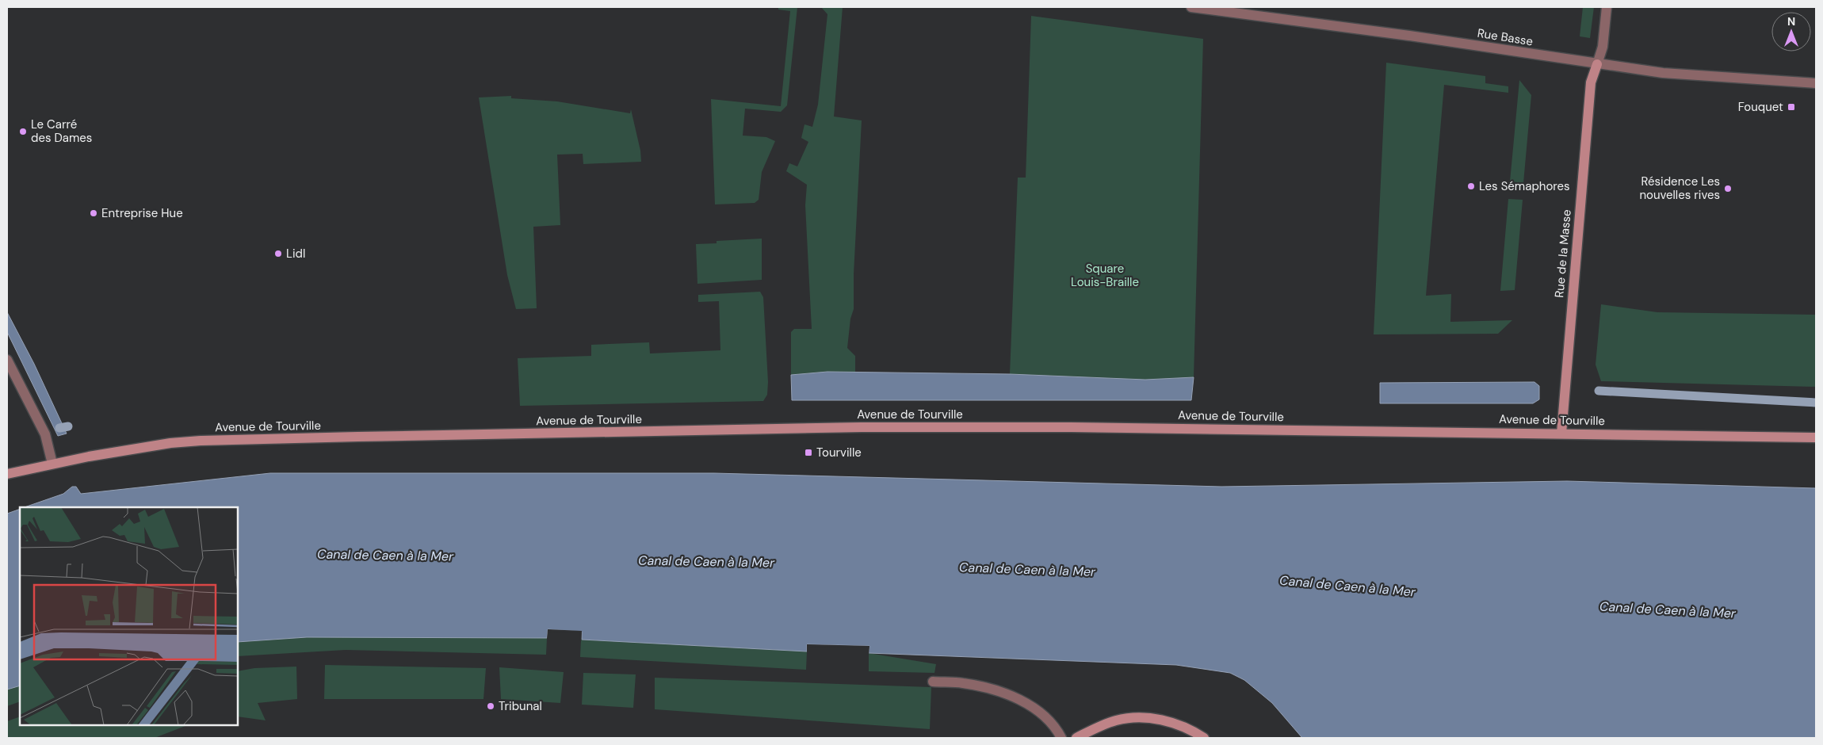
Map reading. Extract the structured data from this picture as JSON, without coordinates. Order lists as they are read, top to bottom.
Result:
{
  "streets": {
    "street": ["Rue Basse", "Rue de la Masse", "Avenue de Tourville"]
  },
  "crossings": [
    ["Rue Basse", "Rue de la Masse"],
    ["Rue de la Masse", "Avenue de Tourville"]
  ],
  "water": ["Canal de Caen à la Mer"],
  "parks": ["Square Louis-Braille"],
  "places": {
    "transit": ["Fouquet", "Tourville"],
    "other": [
      "Le Carré des Dames",
      "Les Sémaphores",
      "Résidence Les nouvelles rives",
      "Entreprise Hue",
      "Lidl",
      "Tribunal"
    ]
  },
  "north": "top"
}
